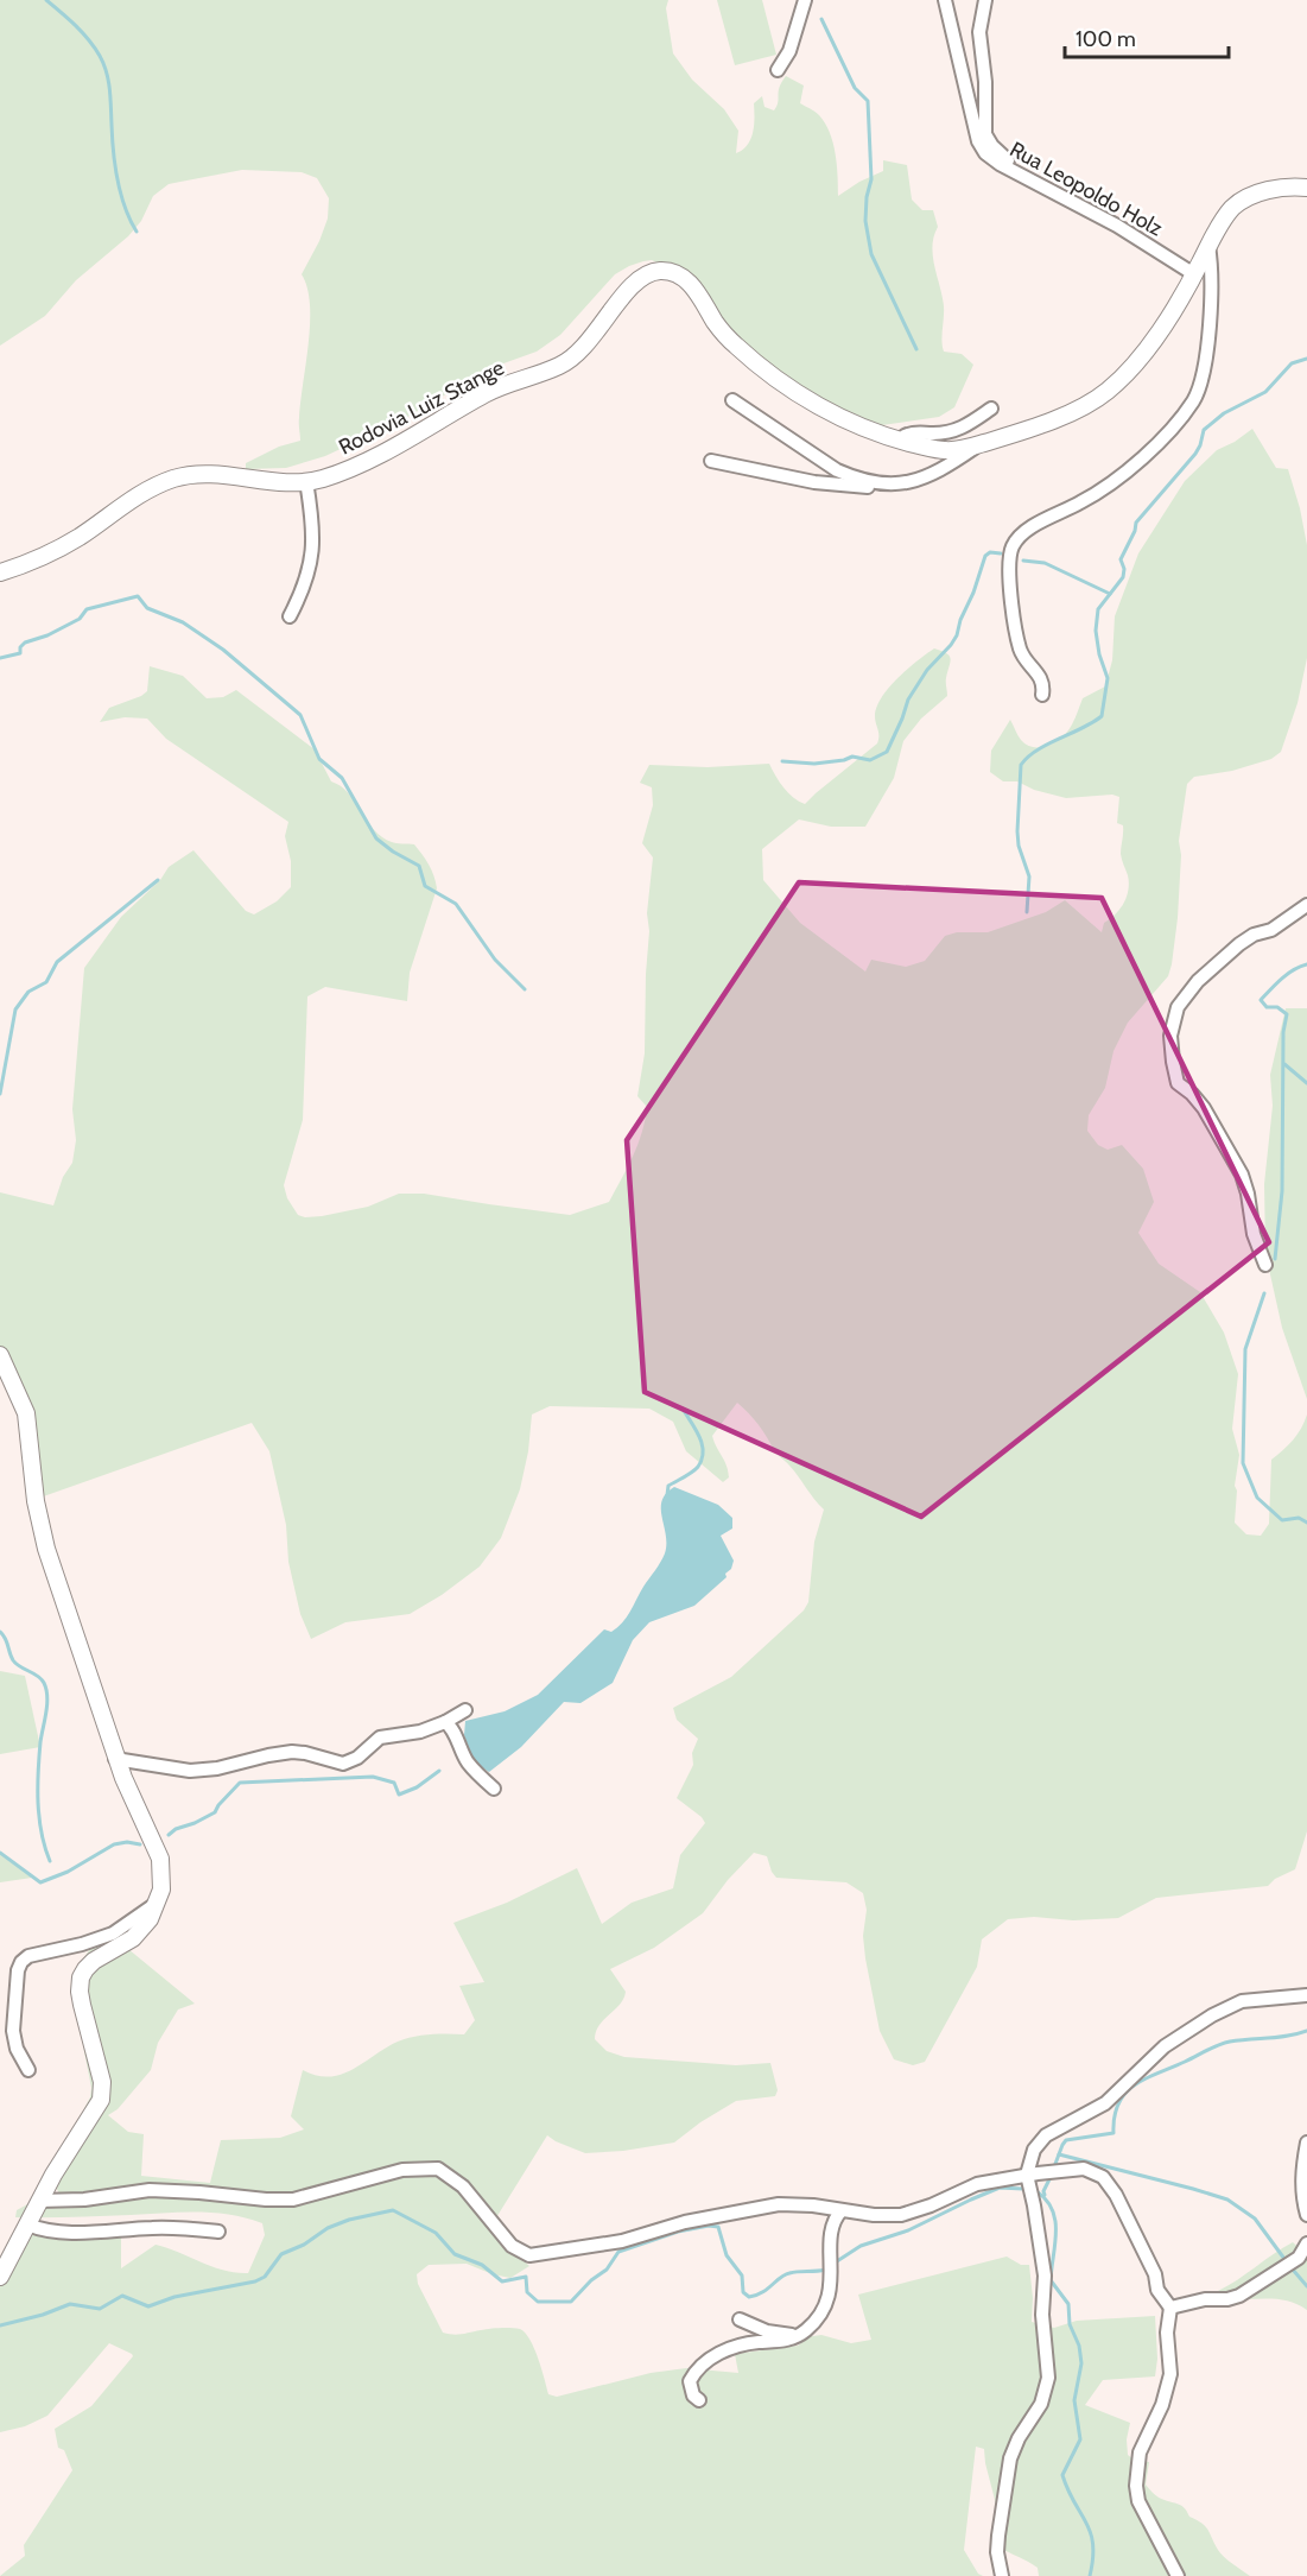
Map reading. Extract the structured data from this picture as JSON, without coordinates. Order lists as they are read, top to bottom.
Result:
{
  "streets": {
    "street": ["Rua Leopoldo Holz", "Rodovia Luiz Stange"]
  },
  "crossings": [
    ["Rua Leopoldo Holz", "Rodovia Luiz Stange"]
  ],
  "scale_bar": "100 m"
}
